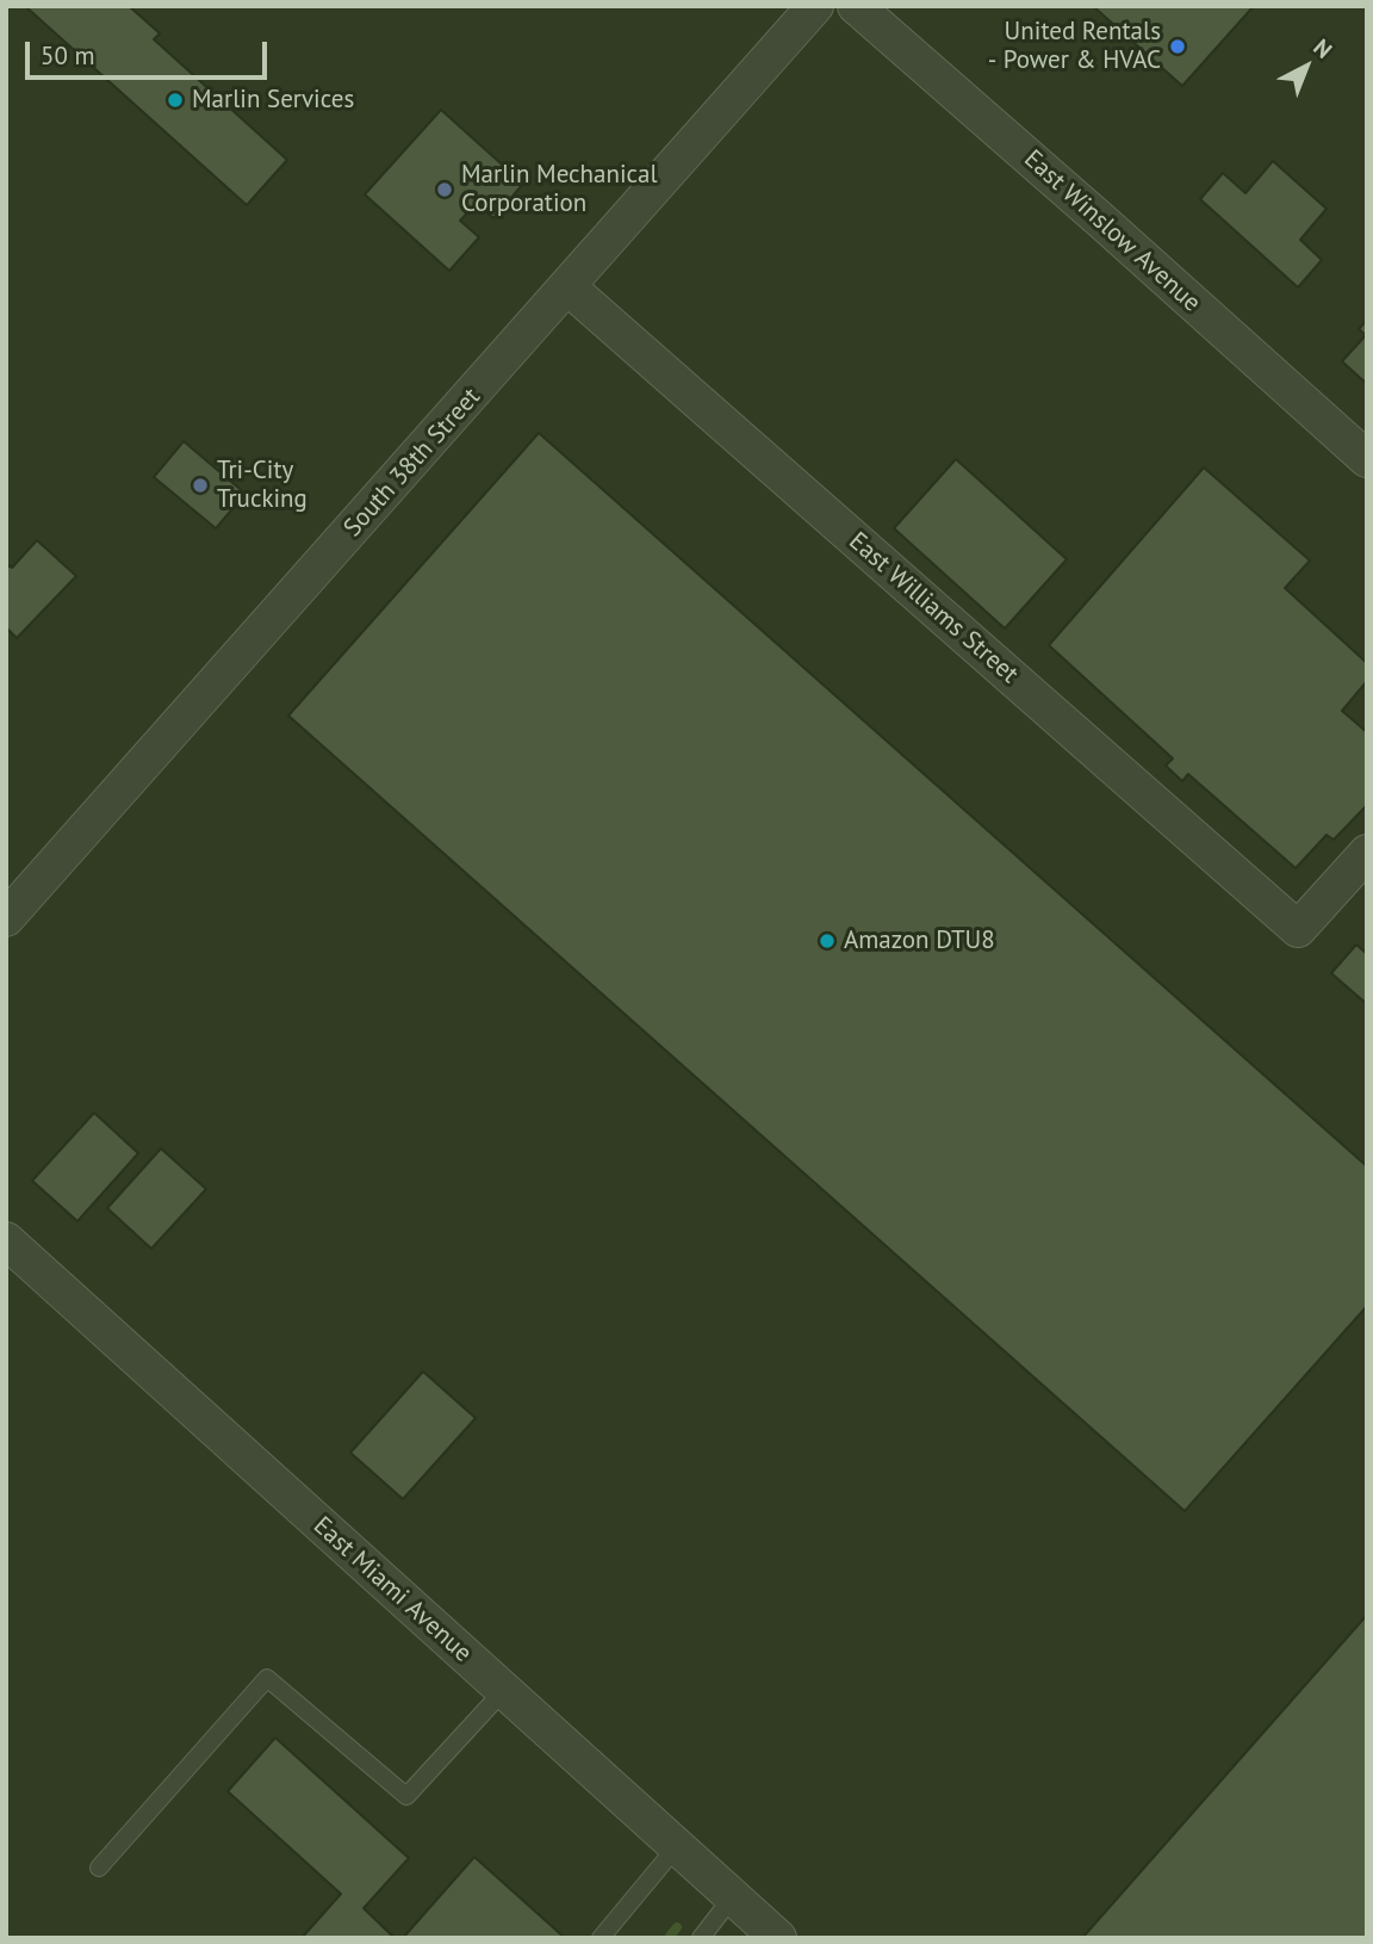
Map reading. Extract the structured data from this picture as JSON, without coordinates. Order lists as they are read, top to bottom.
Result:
{
  "streets": {
    "street": [
      "East Winslow Avenue",
      "South 38th Street",
      "East Williams Street",
      "East Miami Avenue"
    ]
  },
  "crossings": [
    ["South 38th Street", "East Williams Street"]
  ],
  "places": [
    "United Rentals - Power & HVAC",
    "Marlin Services",
    "Marlin Mechanical Corporation",
    "Tri-City Trucking",
    "Amazon DTU8"
  ],
  "scale_bar": "50 m",
  "north": "top right"
}
